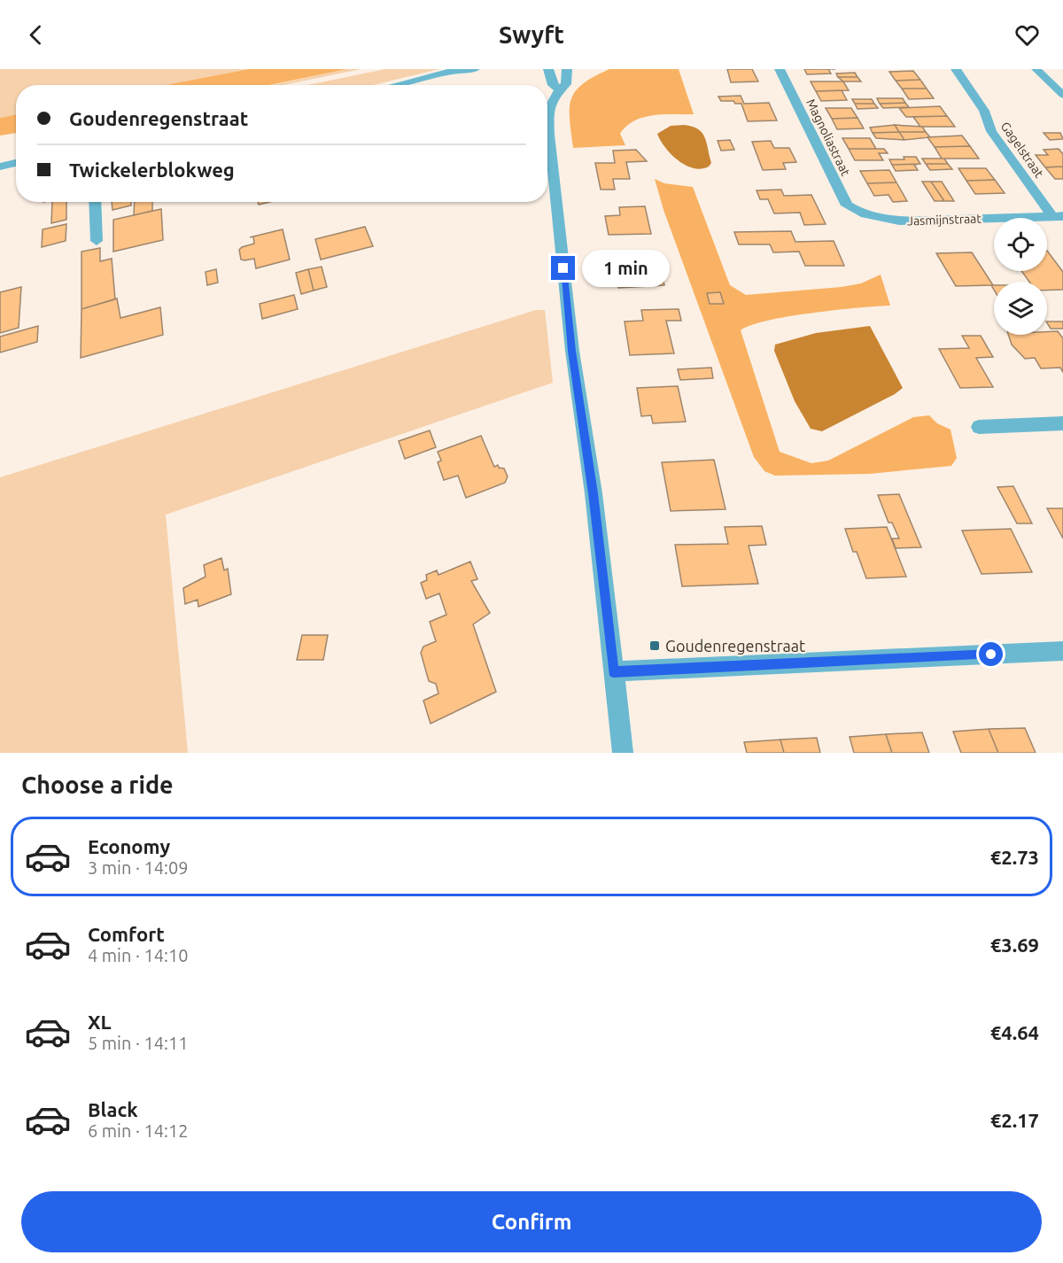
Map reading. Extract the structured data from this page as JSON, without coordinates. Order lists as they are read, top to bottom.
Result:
{
  "streets": {
    "street": ["Magnoliastraat", "Gagelstraat", "Jasmijnstraat"]
  },
  "crossings": [
    ["Magnoliastraat", "Jasmijnstraat"],
    ["Gagelstraat", "Jasmijnstraat"]
  ],
  "places": {
    "transit": ["Goudenregenstraat"]
  },
  "page": {
    "header": "Swyft",
    "banner": ["Goudenregenstraat", "Twickelerblokweg"],
    "bubble": "1 min",
    "heading": "Choose a ride",
    "list": [
      {
        "name": "Economy",
        "note": "3 min · 14:09",
        "value": "€2.73"
      },
      {
        "name": "Comfort",
        "note": "4 min · 14:10",
        "value": "€3.69"
      },
      {
        "name": "XL",
        "note": "5 min · 14:11",
        "value": "€4.64"
      },
      {
        "name": "Black",
        "note": "6 min · 14:12",
        "value": "€2.17"
      }
    ],
    "buttons": "Confirm"
  }
}
